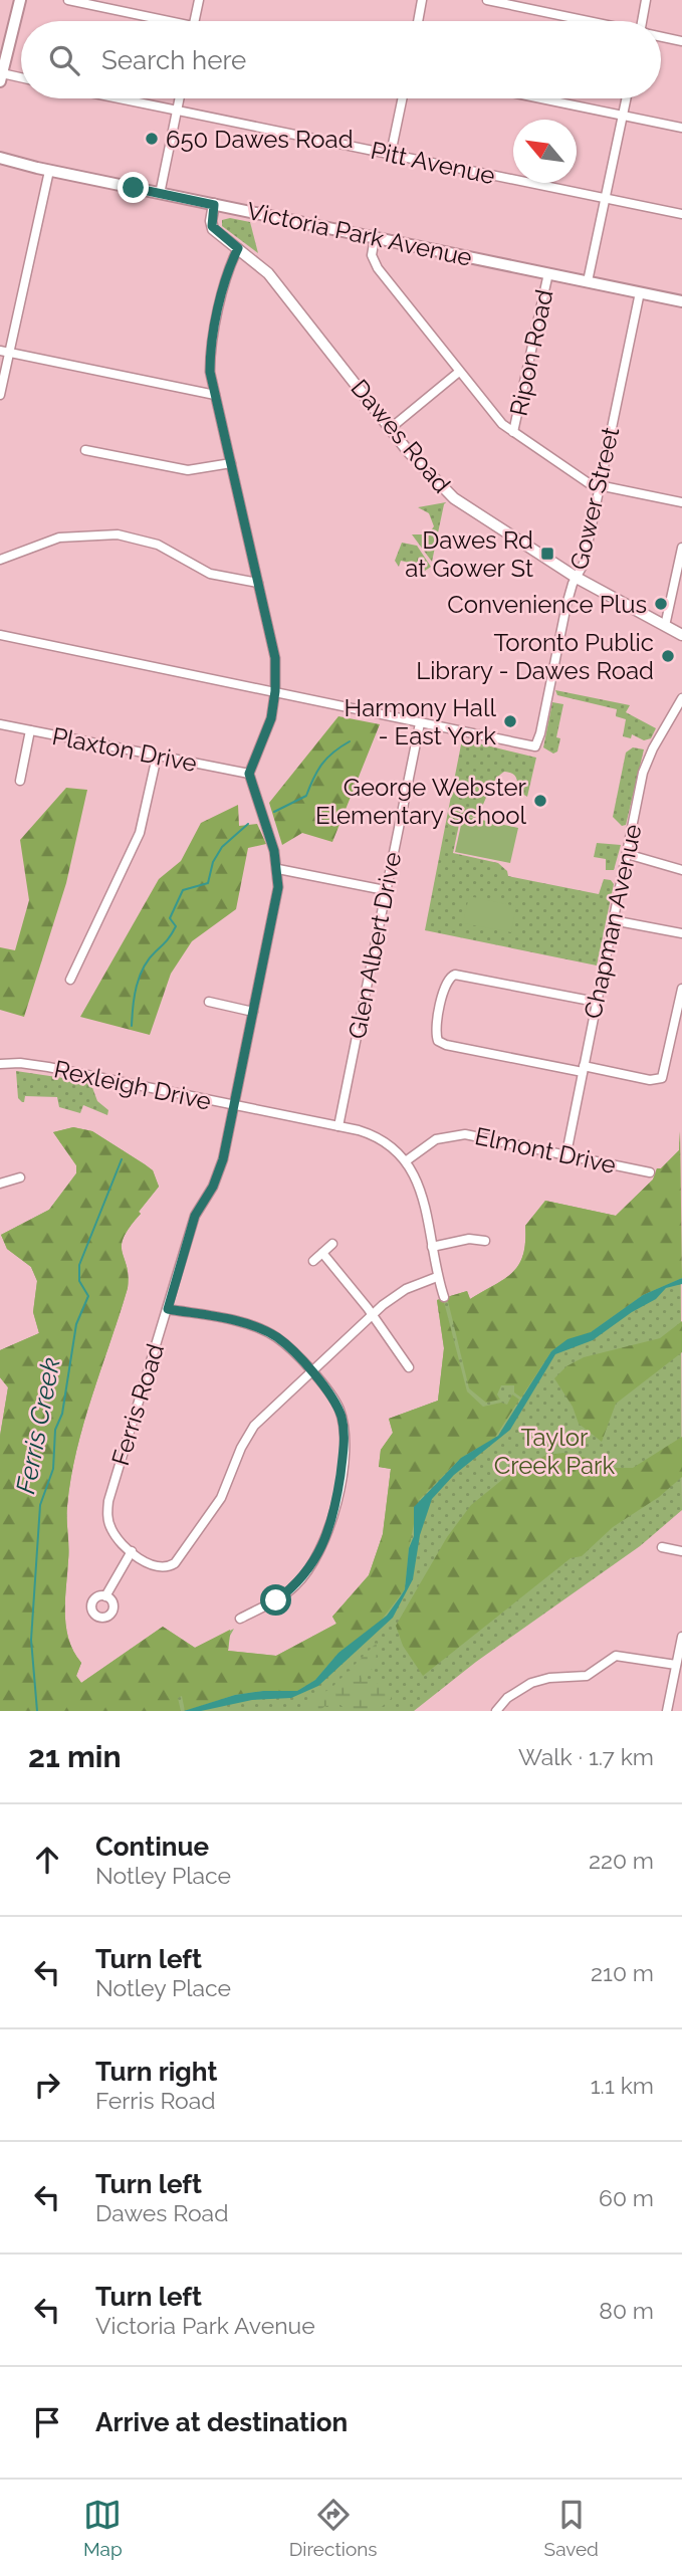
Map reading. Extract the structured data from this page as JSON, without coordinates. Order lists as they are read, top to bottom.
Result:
{
  "streets": {
    "main road": ["Victoria Park Avenue"],
    "street": [
      "Pitt Avenue",
      "Ripon Road",
      "Dawes Road",
      "Gower Street",
      "Plaxton Drive",
      "Chapman Avenue",
      "Glen Albert Drive",
      "Rexleigh Drive",
      "Elmont Drive",
      "Ferris Road"
    ]
  },
  "crossings": [
    ["Victoria Park Avenue", "Ripon Road"],
    ["Victoria Park Avenue", "Dawes Road"],
    ["Victoria Park Avenue", "Gower Street"],
    ["Dawes Road", "Gower Street"],
    ["Gower Street", "Glen Albert Drive"],
    ["Plaxton Drive", "Ferris Road"],
    ["Chapman Avenue", "Elmont Drive"],
    ["Glen Albert Drive", "Rexleigh Drive"],
    ["Rexleigh Drive", "Elmont Drive"],
    ["Rexleigh Drive", "Ferris Road"]
  ],
  "water": ["Ferris Creek"],
  "parks": ["Taylor Creek Park"],
  "places": {
    "other": [
      "650 Dawes Road",
      "Convenience Plus",
      "Toronto Public Library - Dawes Road",
      "Harmony Hall - East York",
      "George Webster Elementary School"
    ],
    "transit": ["Dawes Rd at Gower St"]
  },
  "north": "top left",
  "page": {
    "search": "Search here",
    "heading": ["21 min", "Walk · 1.7 km"],
    "list": [
      ["Continue", "Notley Place", "220 m"],
      ["Turn left", "Notley Place", "210 m"],
      ["Turn right", "Ferris Road", "1.1 km"],
      ["Turn left", "Dawes Road", "60 m"],
      ["Turn left", "Victoria Park Avenue", "80 m"],
      "Arrive at destination"
    ],
    "nav": ["Map", "Directions", "Saved"]
  }
}
